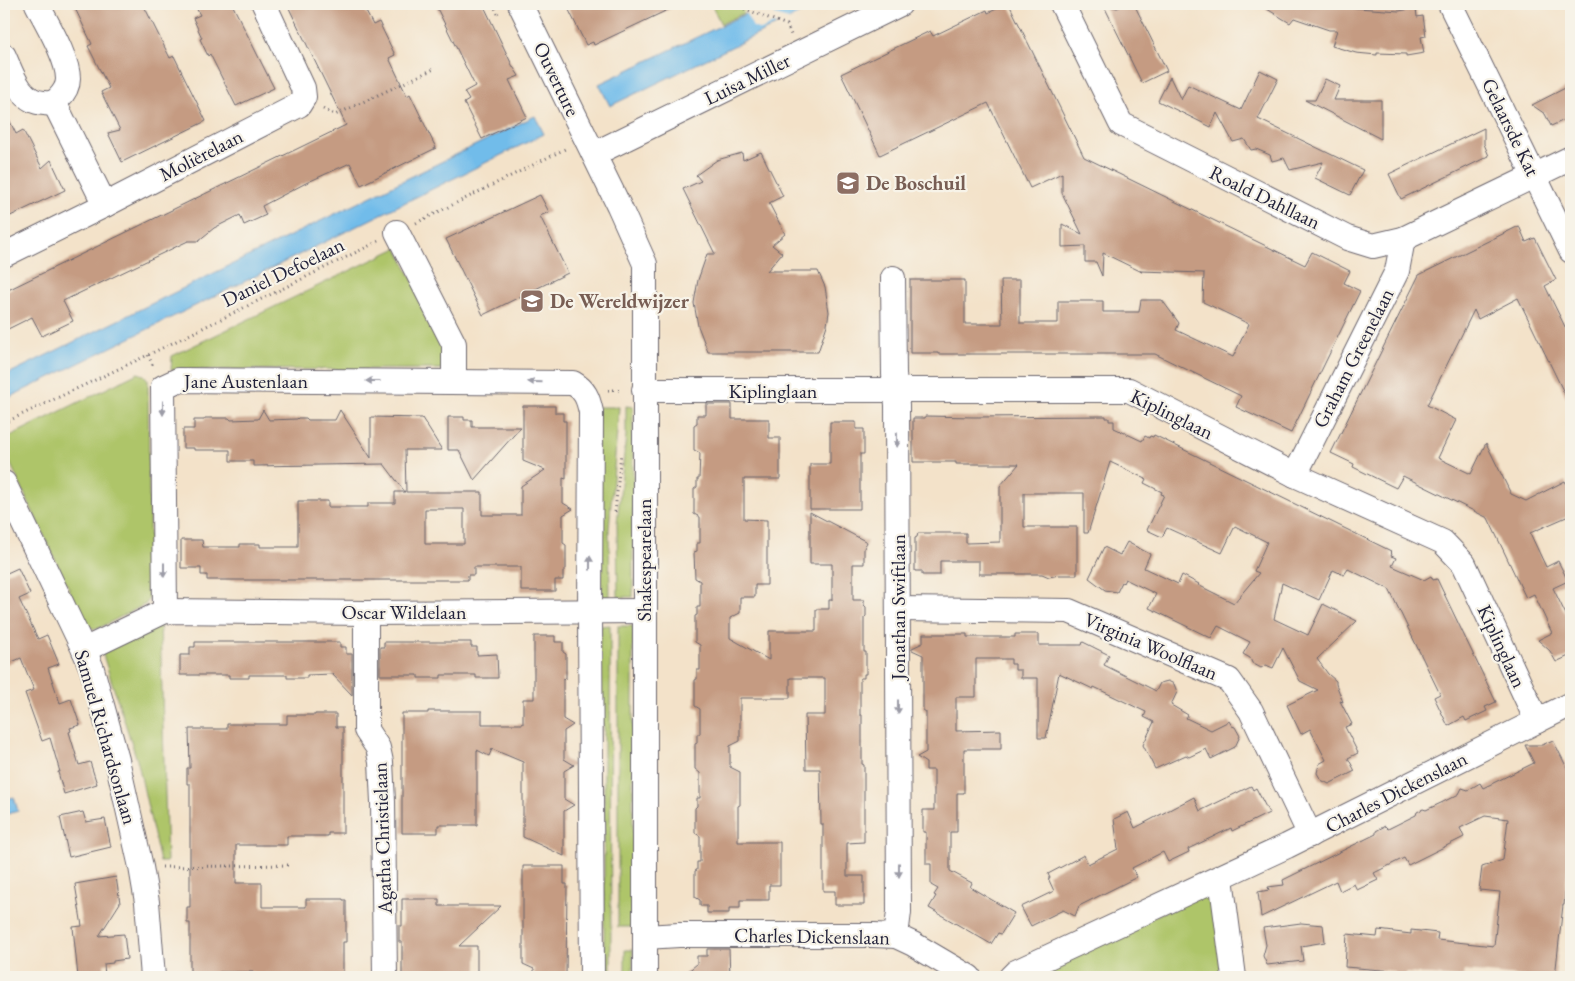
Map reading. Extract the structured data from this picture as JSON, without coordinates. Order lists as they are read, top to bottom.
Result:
{
  "streets": {
    "street": [
      "Ouverture",
      "Luisa Miller",
      "Gelaarsde Kat",
      "Molièrelaan",
      "Roald Dahllaan",
      "Graham Greenelaan",
      "Jane Austenlaan",
      "Kiplinglaan",
      "Shakespearelaan",
      "Jonathan Swiftlaan",
      "Oscar Wildelaan",
      "Virginia Woolflaan",
      "Samuel Richardsonlaan",
      "Charles Dickenslaan",
      "Agatha Christielaan"
    ],
    "path": ["Daniel Defoelaan"]
  },
  "crossings": [
    ["Ouverture", "Luisa Miller"],
    ["Ouverture", "Shakespearelaan"],
    ["Luisa Miller", "Shakespearelaan"],
    ["Gelaarsde Kat", "Roald Dahllaan"],
    ["Roald Dahllaan", "Graham Greenelaan"],
    ["Graham Greenelaan", "Kiplinglaan"],
    ["Jane Austenlaan", "Oscar Wildelaan"],
    ["Kiplinglaan", "Shakespearelaan"],
    ["Kiplinglaan", "Jonathan Swiftlaan"],
    ["Kiplinglaan", "Charles Dickenslaan"],
    ["Shakespearelaan", "Oscar Wildelaan"],
    ["Shakespearelaan", "Charles Dickenslaan"],
    ["Jonathan Swiftlaan", "Virginia Woolflaan"],
    ["Jonathan Swiftlaan", "Charles Dickenslaan"],
    ["Oscar Wildelaan", "Agatha Christielaan"],
    ["Virginia Woolflaan", "Charles Dickenslaan"]
  ],
  "one_way": ["Jonathan Swiftlaan"],
  "places": {
    "school or university": ["De Boschuil", "De Wereldwijzer"]
  }
}
